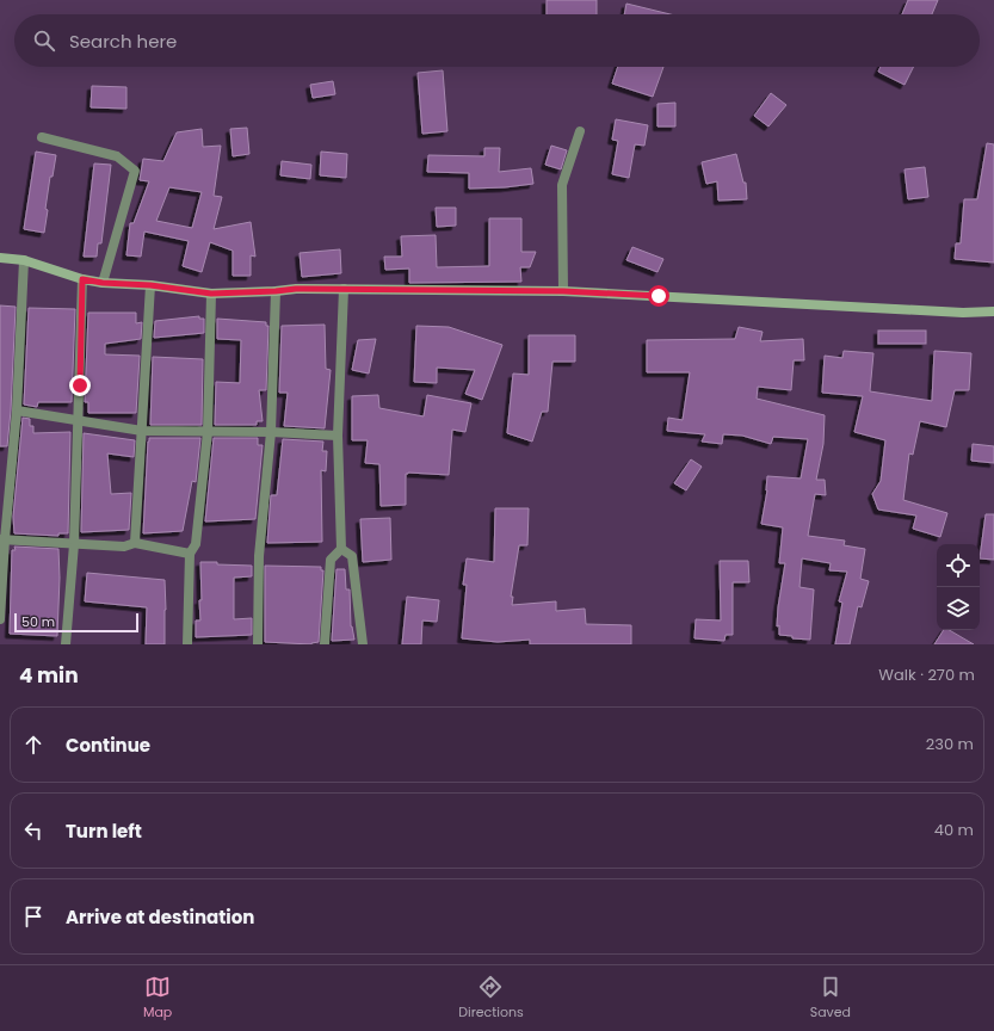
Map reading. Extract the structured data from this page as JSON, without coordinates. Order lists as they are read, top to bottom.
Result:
{
  "scale_bar": "50 m",
  "page": {
    "search": "Search here",
    "scale": "50 m",
    "heading": ["4 min", "Walk · 270 m"],
    "list": [
      ["Continue", "230 m"],
      ["Turn left", "40 m"],
      "Arrive at destination"
    ],
    "nav": ["Map", "Directions", "Saved"]
  }
}
